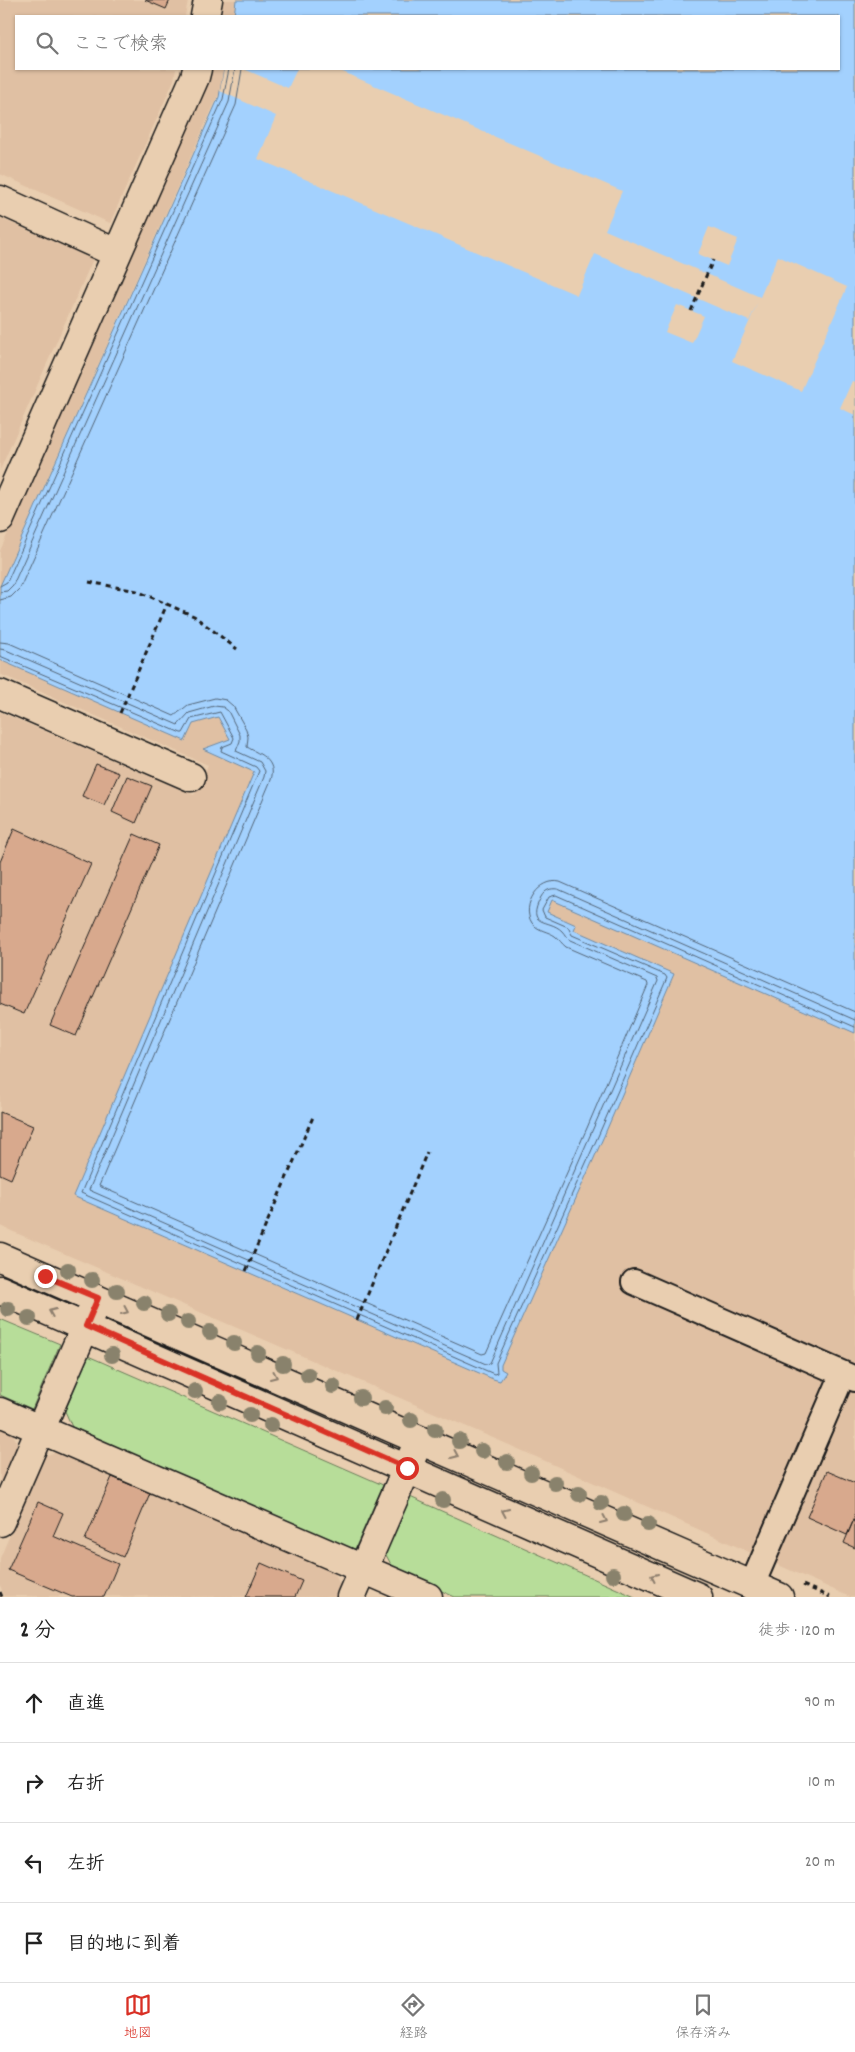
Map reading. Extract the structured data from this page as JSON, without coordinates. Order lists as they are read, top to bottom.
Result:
{
  "page": {
    "search": "ここで検索",
    "heading": ["2 分", "徒歩 · 120 m"],
    "list": [
      ["直進", "90 m"],
      ["右折", "10 m"],
      ["左折", "20 m"],
      "目的地に到着"
    ],
    "nav": ["地図", "経路", "保存済み"]
  }
}
